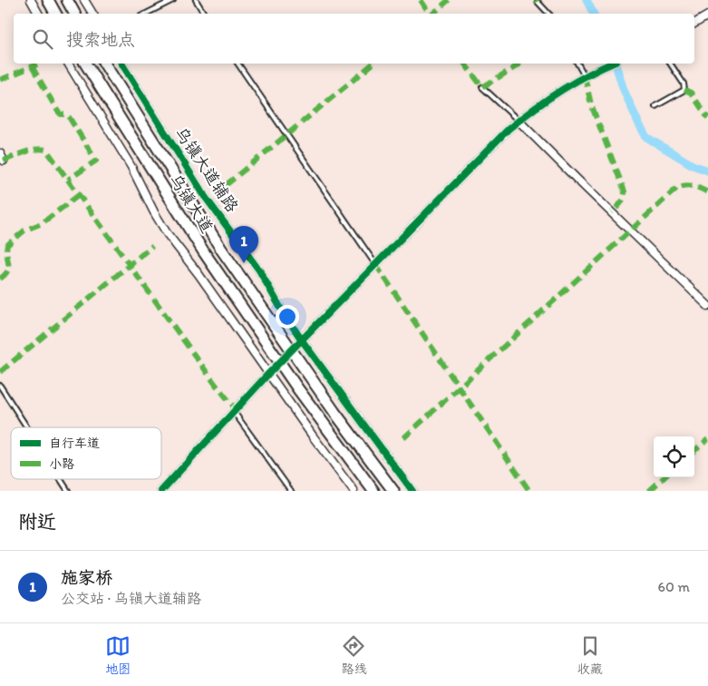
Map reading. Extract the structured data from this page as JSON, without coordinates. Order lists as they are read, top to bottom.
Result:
{
  "streets": {
    "main road": ["乌镇大道"],
    "street": ["乌镇大道辅路"]
  },
  "legend": ["自行车道", "小路"],
  "page": {
    "search": "搜索地点",
    "pins": "1",
    "heading": "附近",
    "list": [
      {
        "mark": "1",
        "name": "施家桥",
        "note": "公交站 · 乌镇大道辅路",
        "value": "60 m"
      }
    ],
    "nav": ["地图", "路线", "收藏"]
  }
}
